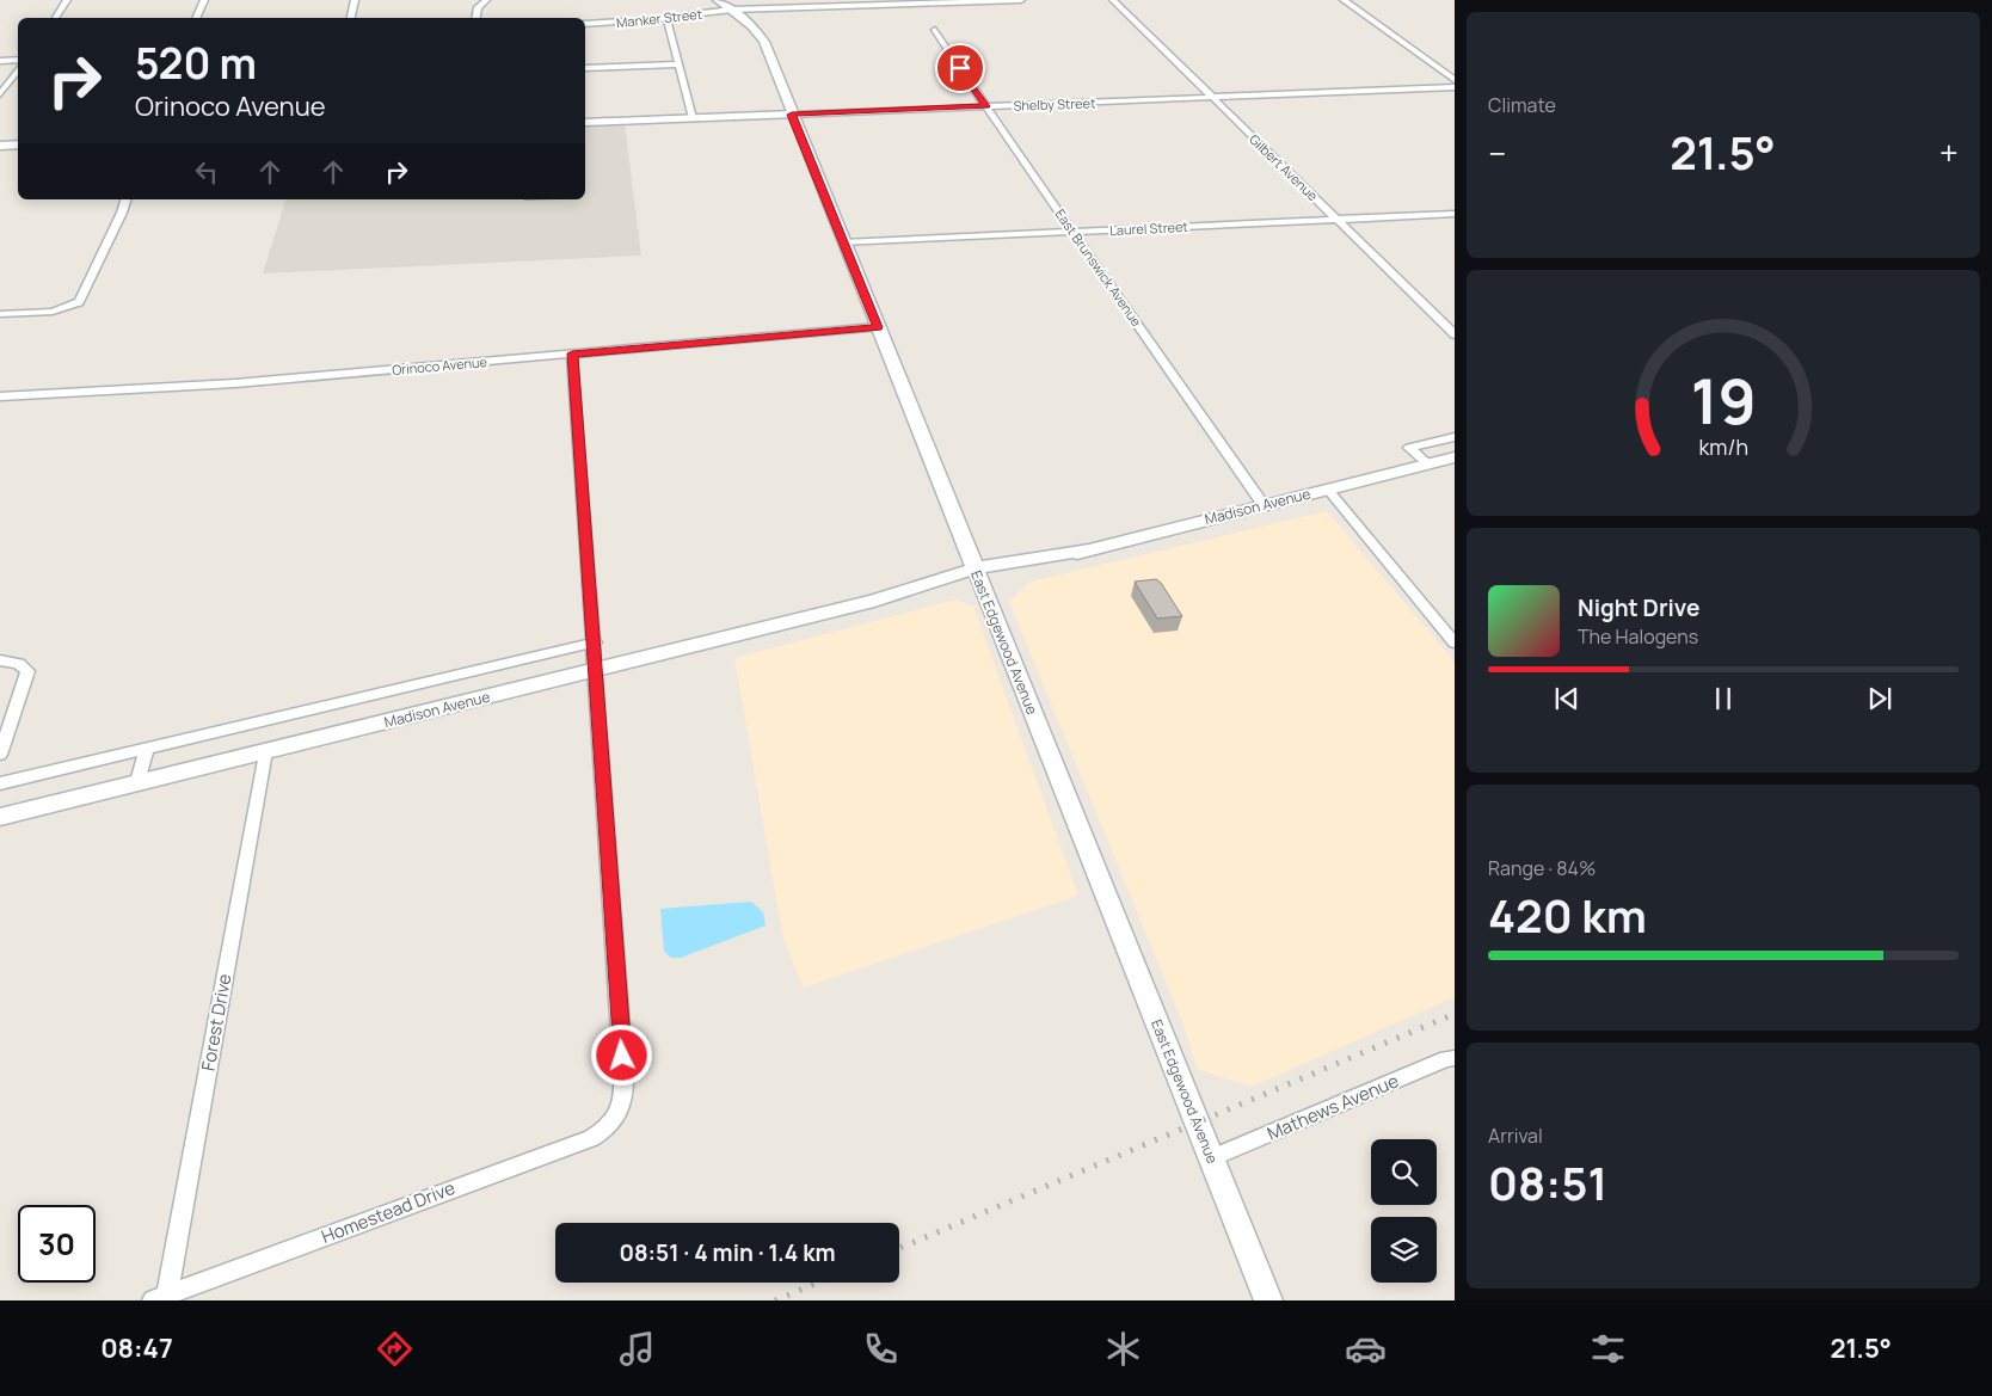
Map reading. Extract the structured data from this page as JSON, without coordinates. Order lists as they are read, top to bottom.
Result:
{
  "streets": {
    "main road": ["Madison Avenue", "East Edgewood Avenue"],
    "street": [
      "Manker Street",
      "Shelby Street",
      "Gilbert Avenue",
      "Laurel Street",
      "East Brunswick Avenue",
      "Orinoco Avenue",
      "Forest Drive",
      "Mathews Avenue",
      "Homestead Drive"
    ]
  },
  "crossings": [
    ["Manker Street", "East Edgewood Avenue"],
    ["Shelby Street", "Gilbert Avenue"],
    ["Shelby Street", "East Brunswick Avenue"],
    ["Shelby Street", "East Edgewood Avenue"],
    ["Gilbert Avenue", "Laurel Street"],
    ["Laurel Street", "East Brunswick Avenue"],
    ["Laurel Street", "East Edgewood Avenue"],
    ["East Brunswick Avenue", "Madison Avenue"],
    ["Orinoco Avenue", "East Edgewood Avenue"],
    ["Madison Avenue", "East Edgewood Avenue"],
    ["Madison Avenue", "Forest Drive"],
    ["Madison Avenue", "Homestead Drive"],
    ["East Edgewood Avenue", "Mathews Avenue"],
    ["Forest Drive", "Homestead Drive"]
  ],
  "page": {
    "tile": [
      "Climate",
      ["Range · 84%", "420 km"],
      ["Arrival", "08:51"]
    ],
    "turn": ["520 m", "Orinoco Avenue"],
    "heat": ["−", "21.5°", "+"],
    "song": ["Night Drive", "The Halogens"],
    "limit": "30",
    "trip": "08:51 · 4 min · 1.4 km",
    "tabs": ["08:47", "21.5°"],
    "gauge": ["19", "km/h"]
  }
}
